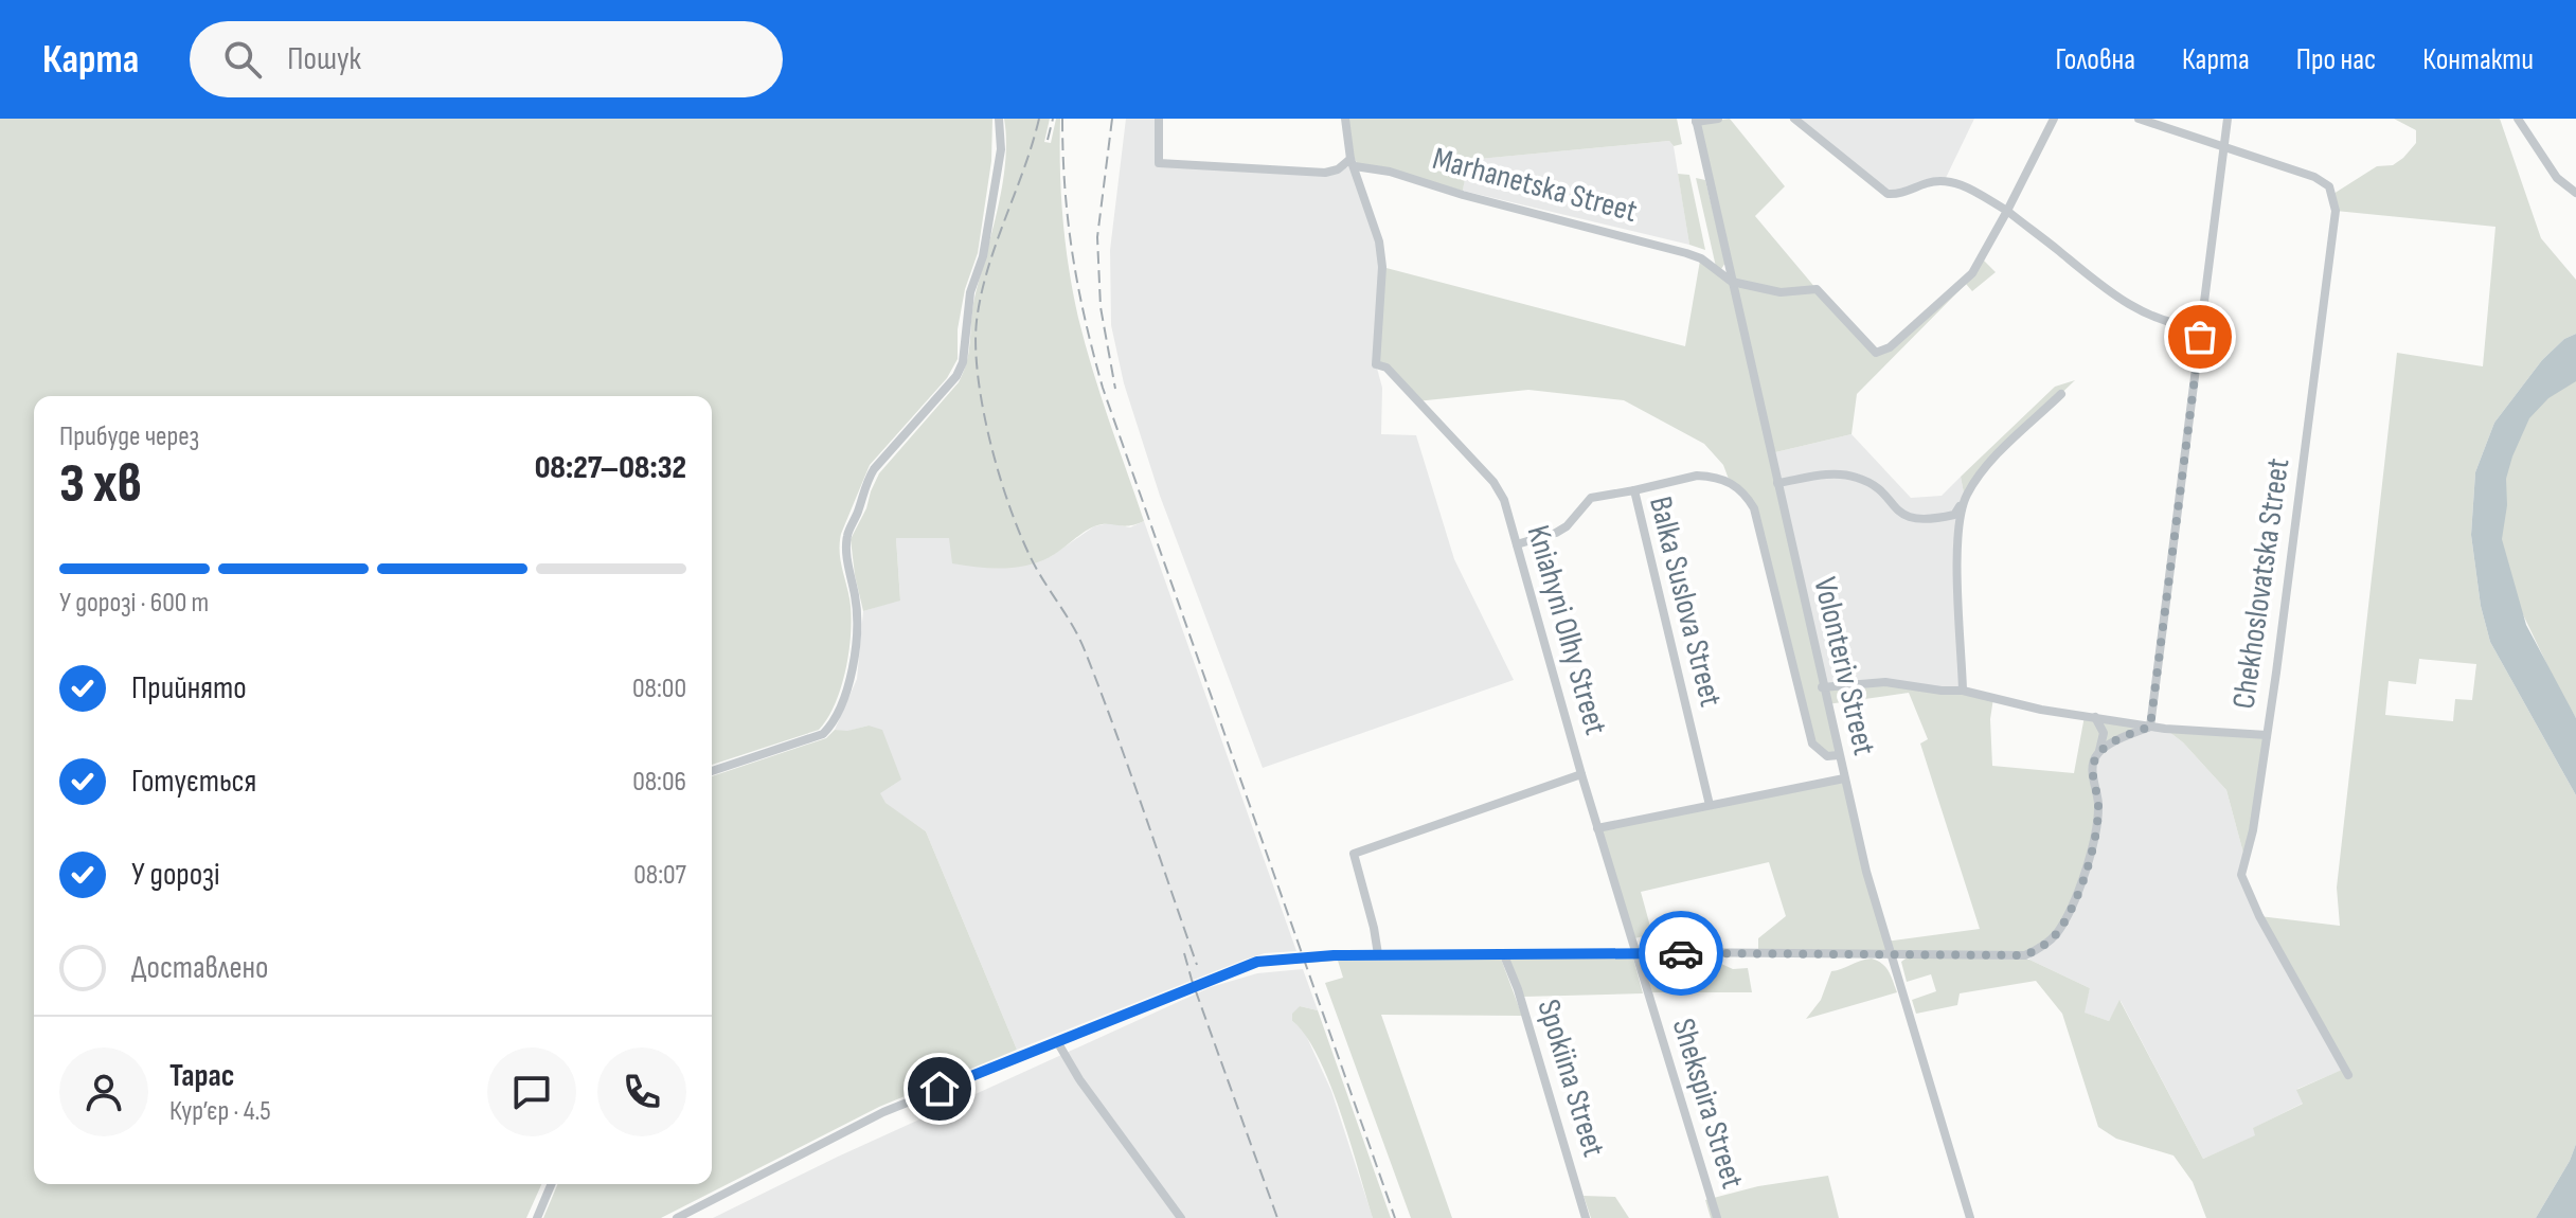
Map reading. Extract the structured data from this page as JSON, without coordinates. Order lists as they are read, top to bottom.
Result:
{
  "streets": {
    "street": [
      "Marhanetska Street",
      "Chekhoslovatska Street",
      "Balka Suslova Street",
      "Kniahyni Olhy Street",
      "Volonteriv Street",
      "Spokiina Street",
      "Shekspira Street"
    ]
  },
  "crossings": [
    ["Marhanetska Street", "Kniahyni Olhy Street"],
    ["Marhanetska Street", "Volonteriv Street"],
    ["Balka Suslova Street", "Kniahyni Olhy Street"],
    ["Kniahyni Olhy Street", "Shekspira Street"]
  ],
  "page": {
    "header": "Карта",
    "search": "Пошук",
    "nav": [
      "Головна",
      "Карта",
      "Про нас",
      "Контакти"
    ],
    "heading": ["3 хв", "Прибуде через", "08:27–08:32"],
    "panel": ["Тарас", "Кур’єр · 4.5"],
    "bar": "У дорозі · 600 m",
    "list": [
      ["Прийнято", "08:00"],
      ["Готується", "08:06"],
      ["У дорозі", "08:07"],
      "Доставлено"
    ]
  }
}
